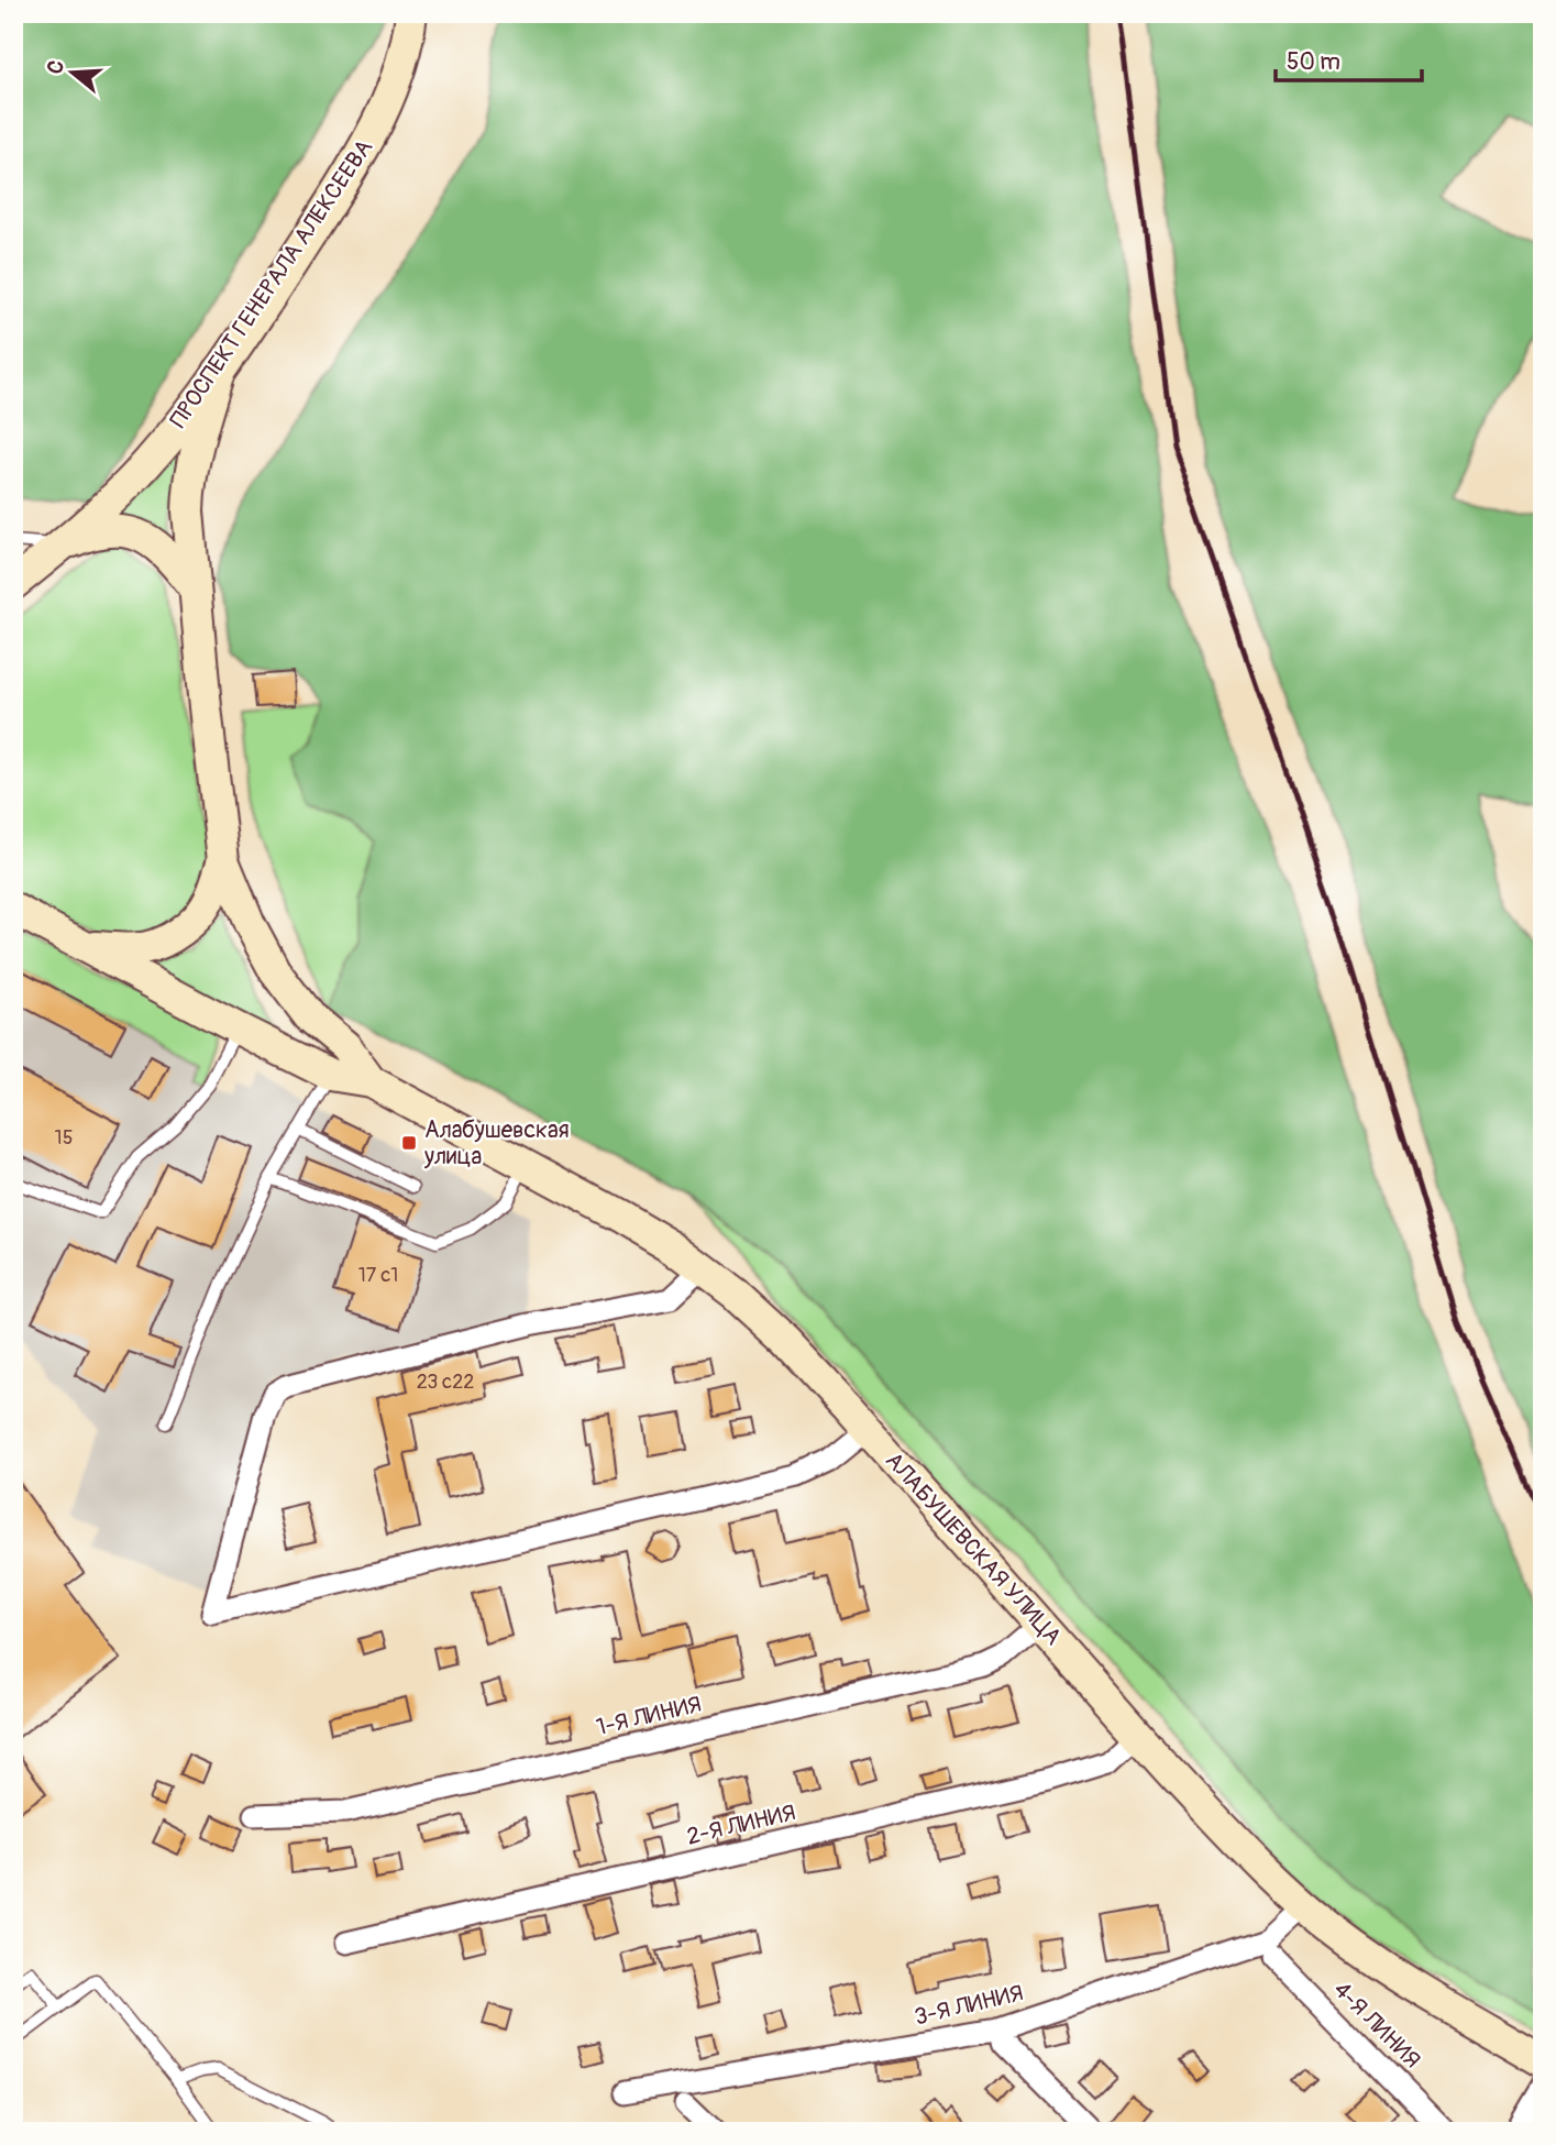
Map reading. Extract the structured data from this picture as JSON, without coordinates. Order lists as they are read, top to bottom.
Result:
{
  "streets": {
    "street": [
      "ПРОСПЕКТ ГЕНЕРАЛА АЛЕКСЕЕВА",
      "АЛАБУШЕВСКАЯ УЛИЦА",
      "1-Я ЛИНИЯ",
      "2-Я ЛИНИЯ",
      "3-Я ЛИНИЯ",
      "4-Я ЛИНИЯ"
    ]
  },
  "crossings": [
    ["ПРОСПЕКТ ГЕНЕРАЛА АЛЕКСЕЕВА", "АЛАБУШЕВСКАЯ УЛИЦА"],
    ["АЛАБУШЕВСКАЯ УЛИЦА", "1-Я ЛИНИЯ"],
    ["АЛАБУШЕВСКАЯ УЛИЦА", "2-Я ЛИНИЯ"],
    ["АЛАБУШЕВСКАЯ УЛИЦА", "3-Я ЛИНИЯ"]
  ],
  "places": {
    "transit": ["Алабушевская улица"]
  },
  "house_numbers": ["15", "17 с1", "23 с22"],
  "scale_bar": "50 m",
  "north": "left"
}
